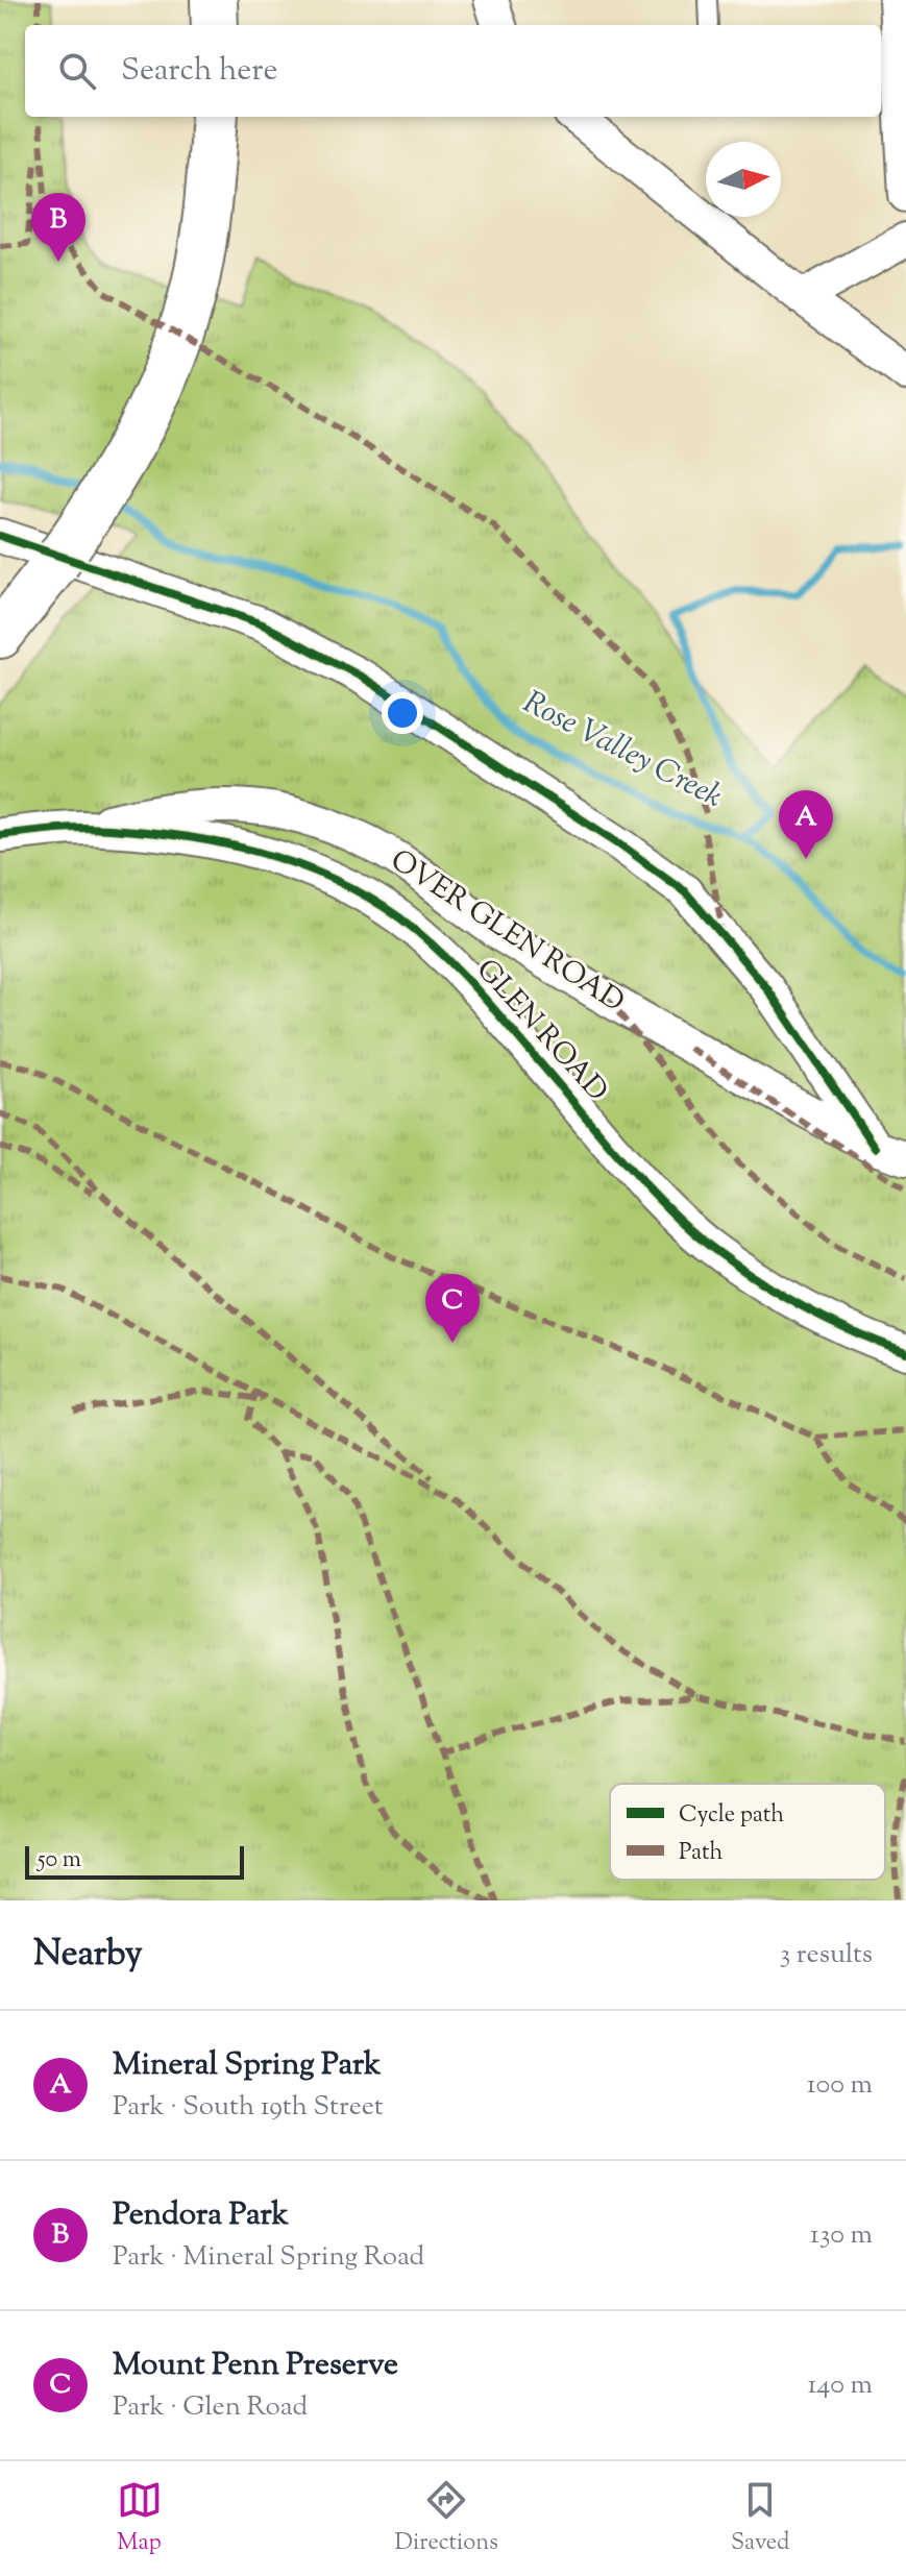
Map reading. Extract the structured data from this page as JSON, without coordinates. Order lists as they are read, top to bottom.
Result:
{
  "streets": {
    "street": ["OVER GLEN ROAD", "GLEN ROAD"]
  },
  "crossings": [
    ["OVER GLEN ROAD", "GLEN ROAD"]
  ],
  "water": ["Rose Valley Creek"],
  "legend": ["Cycle path", "Path"],
  "scale_bar": "50 m",
  "north": "right",
  "page": {
    "search": "Search here",
    "pins": ["B", "A", "C"],
    "scale": "50 m",
    "heading": ["Nearby", "3 results"],
    "list": [
      {
        "mark": "A",
        "name": "Mineral Spring Park",
        "note": "Park · South 19th Street",
        "value": "100 m"
      },
      {
        "mark": "B",
        "name": "Pendora Park",
        "note": "Park · Mineral Spring Road",
        "value": "130 m"
      },
      {
        "mark": "C",
        "name": "Mount Penn Preserve",
        "note": "Park · Glen Road",
        "value": "140 m"
      }
    ],
    "nav": ["Map", "Directions", "Saved"]
  }
}
